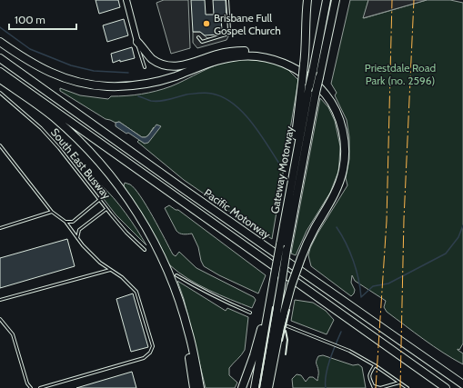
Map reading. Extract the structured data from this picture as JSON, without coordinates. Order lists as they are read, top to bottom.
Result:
{
  "streets": {
    "highway": ["Gateway Motorway", "Pacific Motorway"],
    "lane": ["South East Busway"]
  },
  "parks": ["Priestdale Road Park (no. 2596)"],
  "places": ["Brisbane Full Gospel Church"],
  "scale_bar": "100 m"
}
